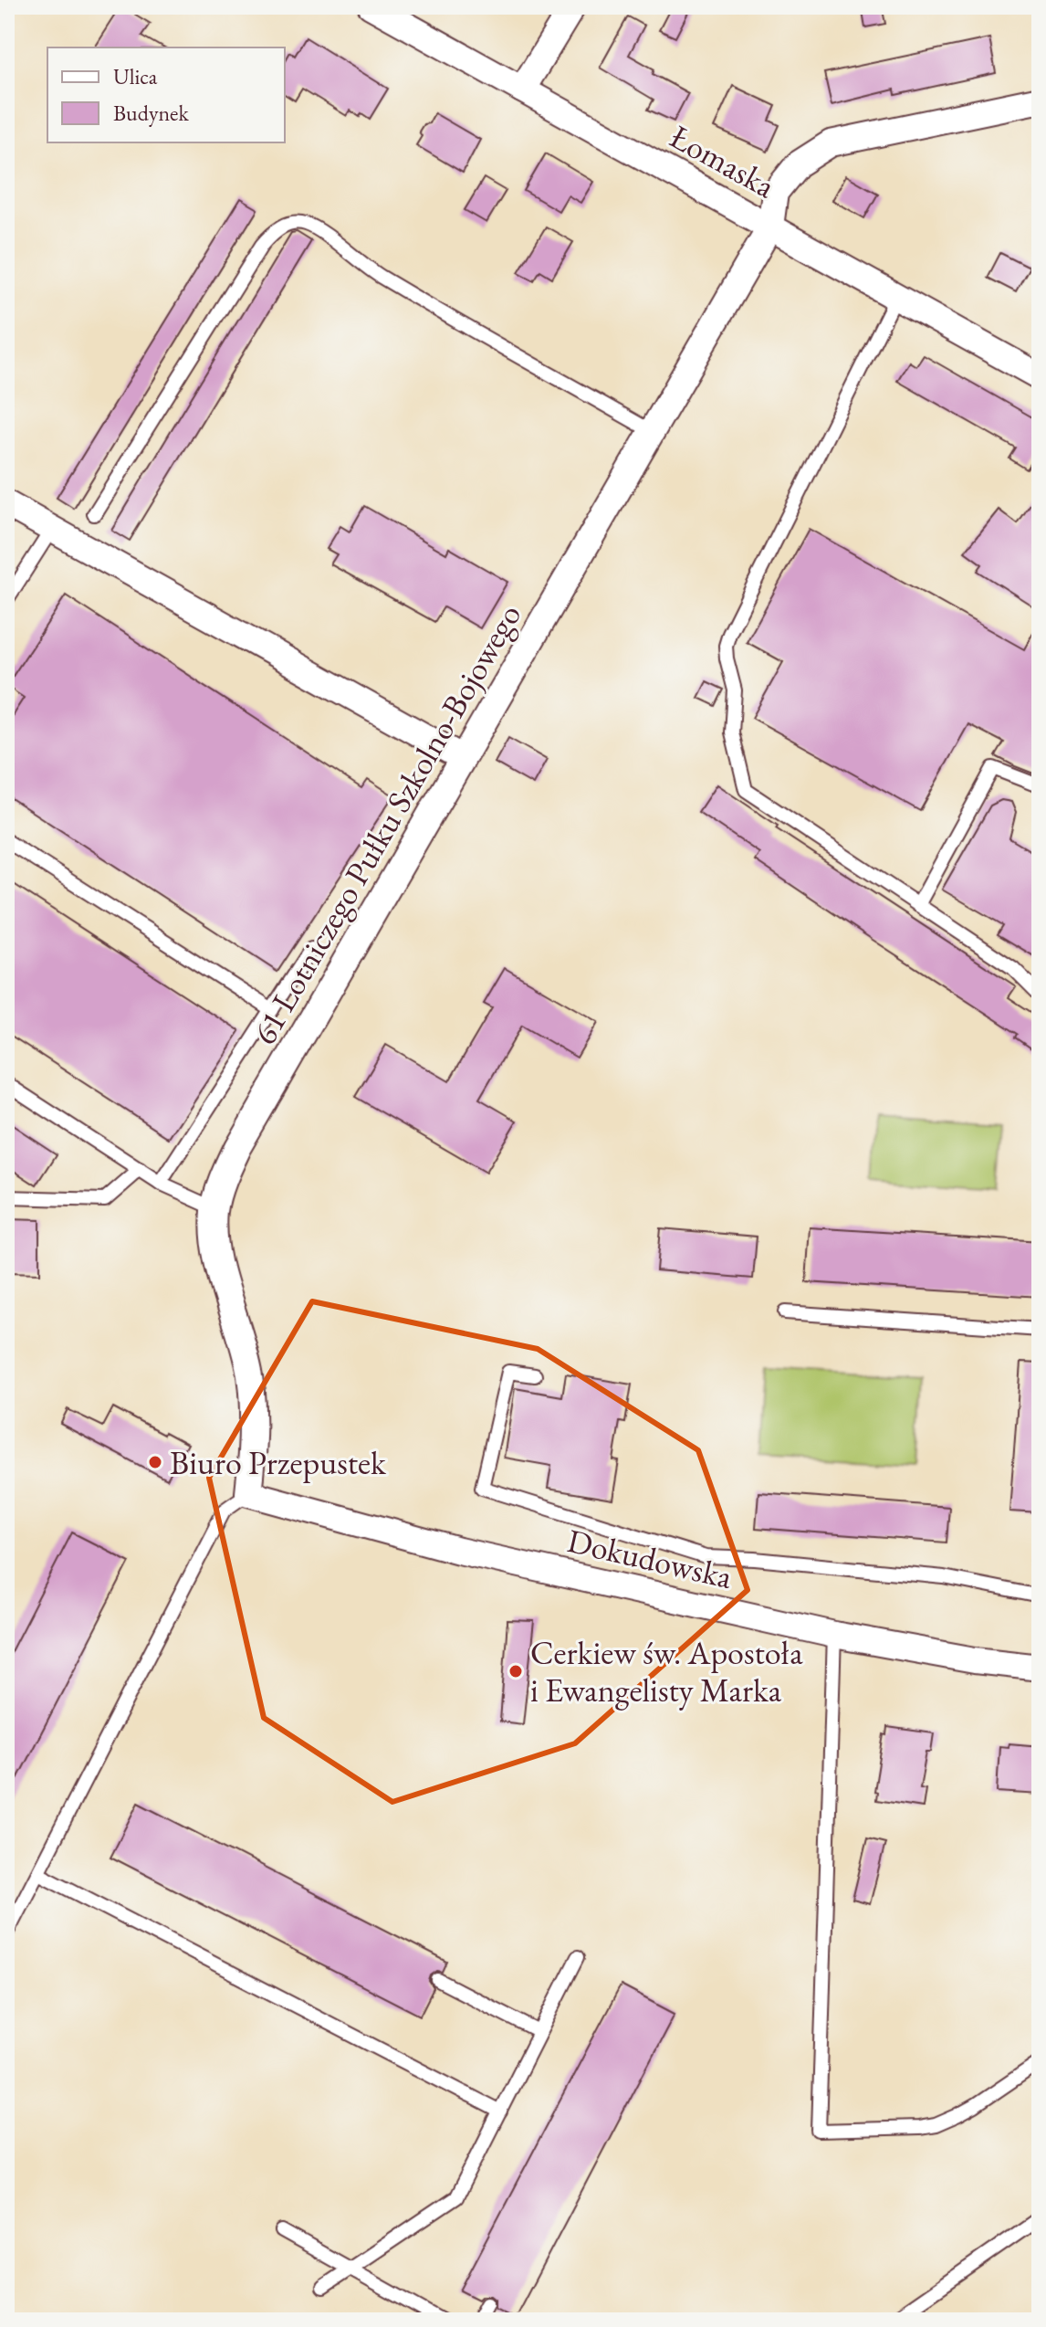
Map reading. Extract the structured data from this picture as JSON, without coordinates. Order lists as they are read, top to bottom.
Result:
{
  "streets": {
    "street": ["Łomaska", "61 Lotniczego Pułku Szkolno-Bojowego", "Dokudowska"]
  },
  "crossings": [
    ["Łomaska", "61 Lotniczego Pułku Szkolno-Bojowego"],
    ["61 Lotniczego Pułku Szkolno-Bojowego", "Dokudowska"]
  ],
  "places": ["Biuro Przepustek", "Cerkiew św. Apostoła i Ewangelisty Marka"],
  "legend": ["Ulica", "Budynek"]
}
